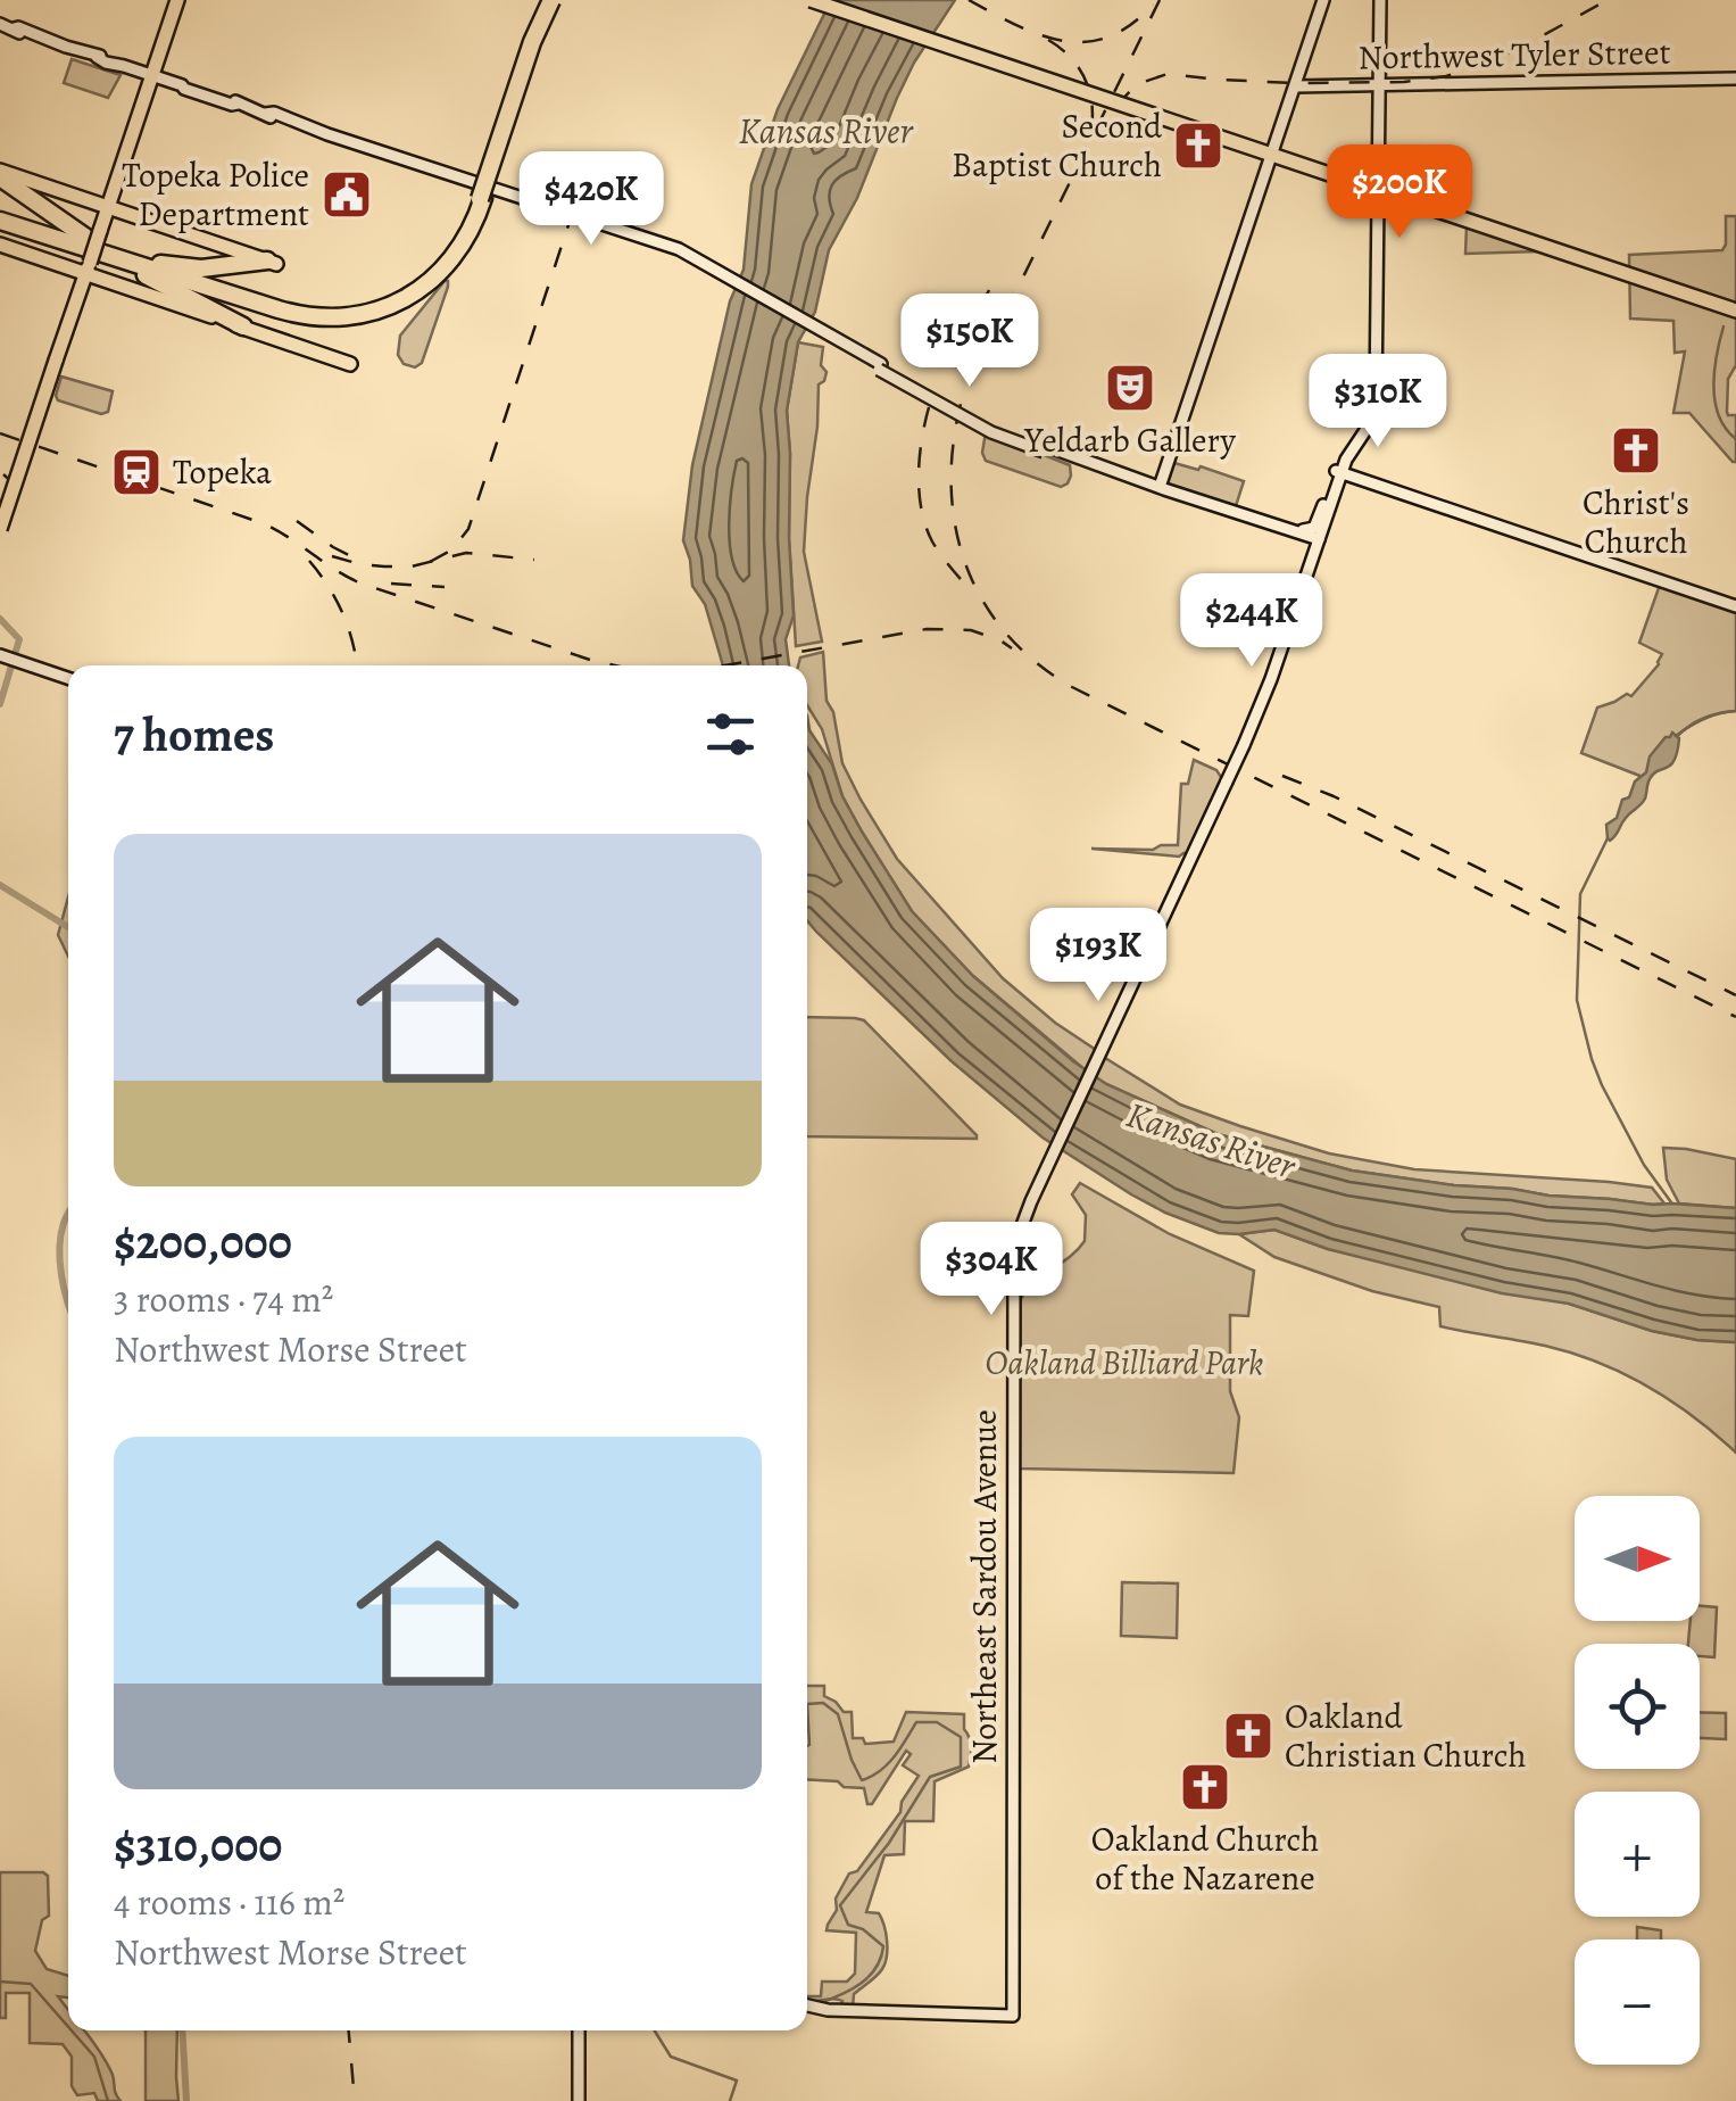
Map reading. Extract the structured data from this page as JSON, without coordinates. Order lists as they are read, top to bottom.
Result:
{
  "streets": {
    "main road": ["Northwest Tyler Street", "Northeast Sardou Avenue"]
  },
  "water": ["Kansas River"],
  "parks": ["Oakland Billiard Park"],
  "places": {
    "church": [
      "Second Baptist Church",
      "Christ's Church",
      "Oakland Christian Church",
      "Oakland Church of the Nazarene"
    ],
    "public building": ["Topeka Police Department"],
    "theatre": ["Yeldarb Gallery"],
    "station": ["Topeka"]
  },
  "north": "right",
  "page": {
    "price": [
      "$200K",
      "$420K",
      "$150K",
      "$310K",
      "$244K",
      "$193K",
      "$304K"
    ],
    "heading": "7 homes",
    "list": [
      {
        "name": "$200,000",
        "note": "3 rooms · 74 m² · Northwest Morse Street"
      },
      {
        "name": "$310,000",
        "note": "4 rooms · 116 m² · Northwest Morse Street"
      }
    ],
    "map_buttons": ["+", "−"]
  }
}
